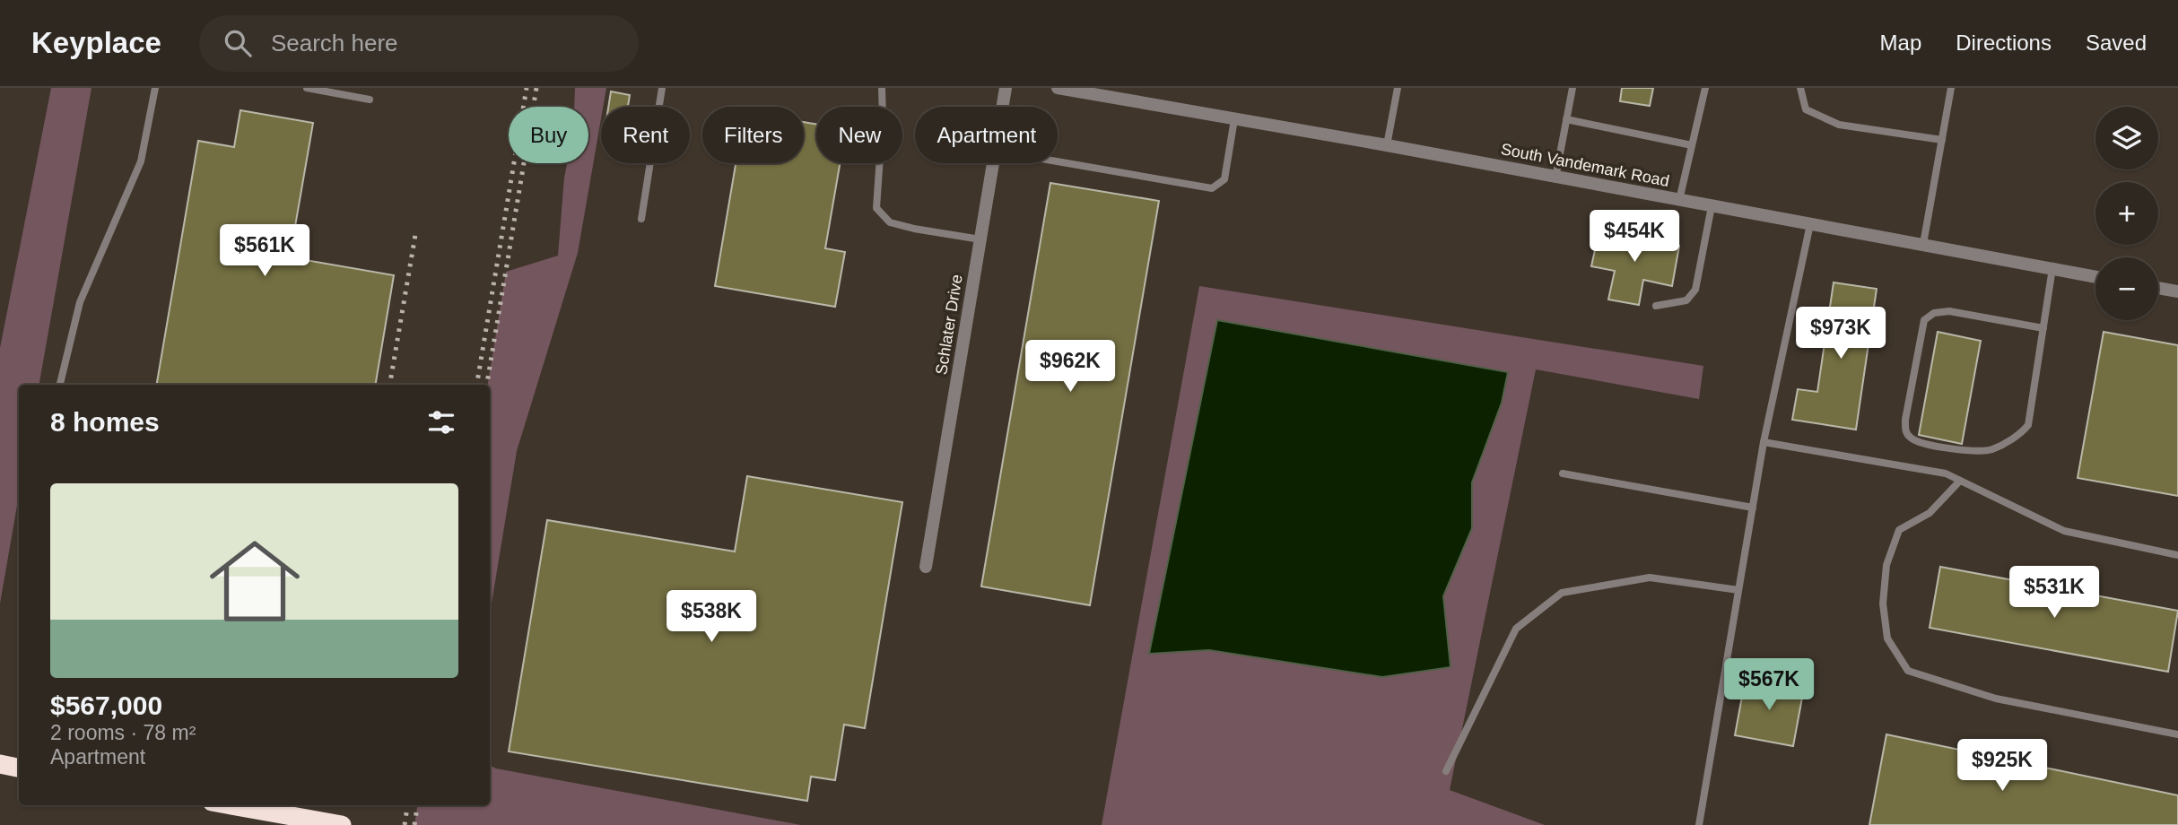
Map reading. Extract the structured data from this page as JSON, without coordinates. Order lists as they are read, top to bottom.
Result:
{
  "streets": {
    "street": ["South Vandemark Road", "Schlater Drive"]
  },
  "page": {
    "header": "Keyplace",
    "search": "Search here",
    "nav": ["Map", "Directions", "Saved"],
    "map_buttons": ["+", "−"],
    "chip": [
      "Buy",
      "Rent",
      "Filters",
      "New",
      "Apartment"
    ],
    "price": [
      "$454K",
      "$561K",
      "$973K",
      "$962K",
      "$531K",
      "$538K",
      "$567K",
      "$925K"
    ],
    "heading": "8 homes",
    "list": [
      {
        "name": "$567,000",
        "note": "2 rooms · 78 m² · Apartment"
      }
    ]
  }
}
